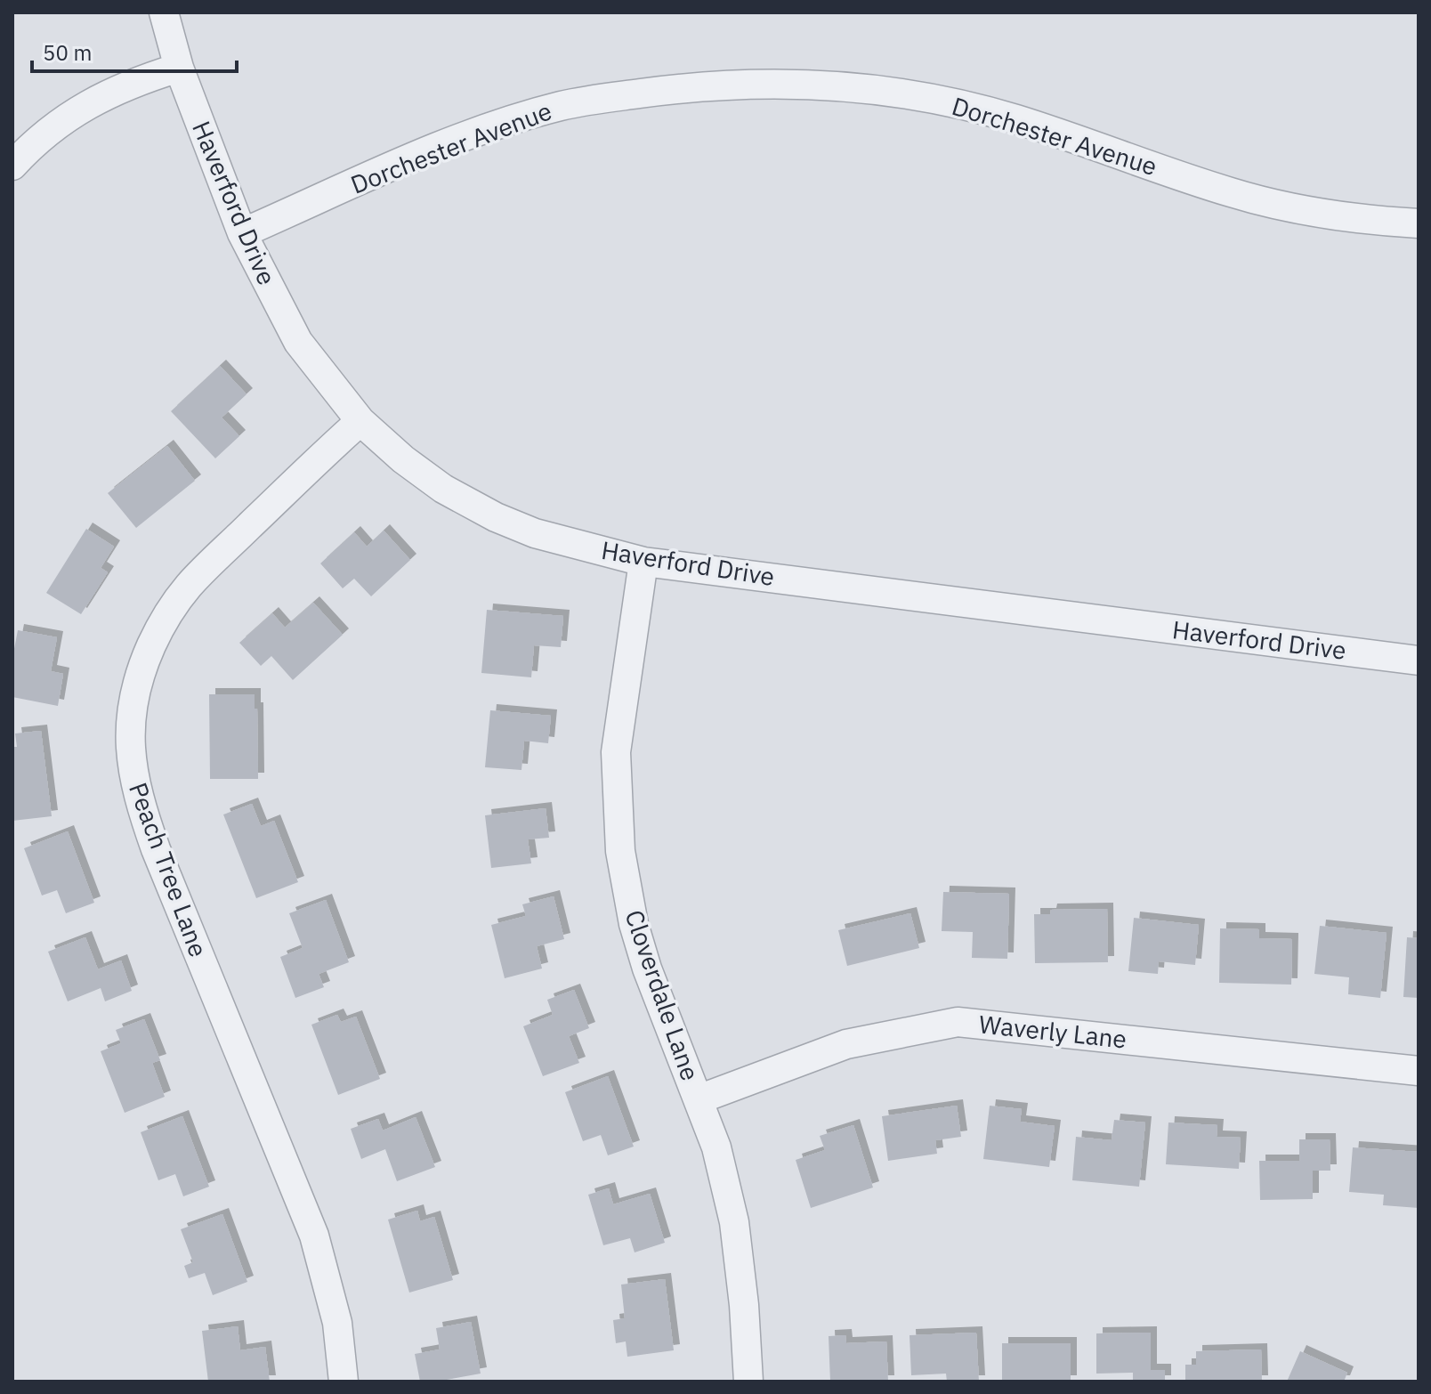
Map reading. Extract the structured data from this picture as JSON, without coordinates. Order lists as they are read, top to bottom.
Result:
{
  "streets": {
    "street": [
      "Dorchester Avenue",
      "Haverford Drive",
      "Peach Tree Lane",
      "Cloverdale Lane",
      "Waverly Lane"
    ]
  },
  "crossings": [
    ["Dorchester Avenue", "Haverford Drive"],
    ["Haverford Drive", "Peach Tree Lane"],
    ["Haverford Drive", "Cloverdale Lane"],
    ["Cloverdale Lane", "Waverly Lane"]
  ],
  "scale_bar": "50 m"
}
